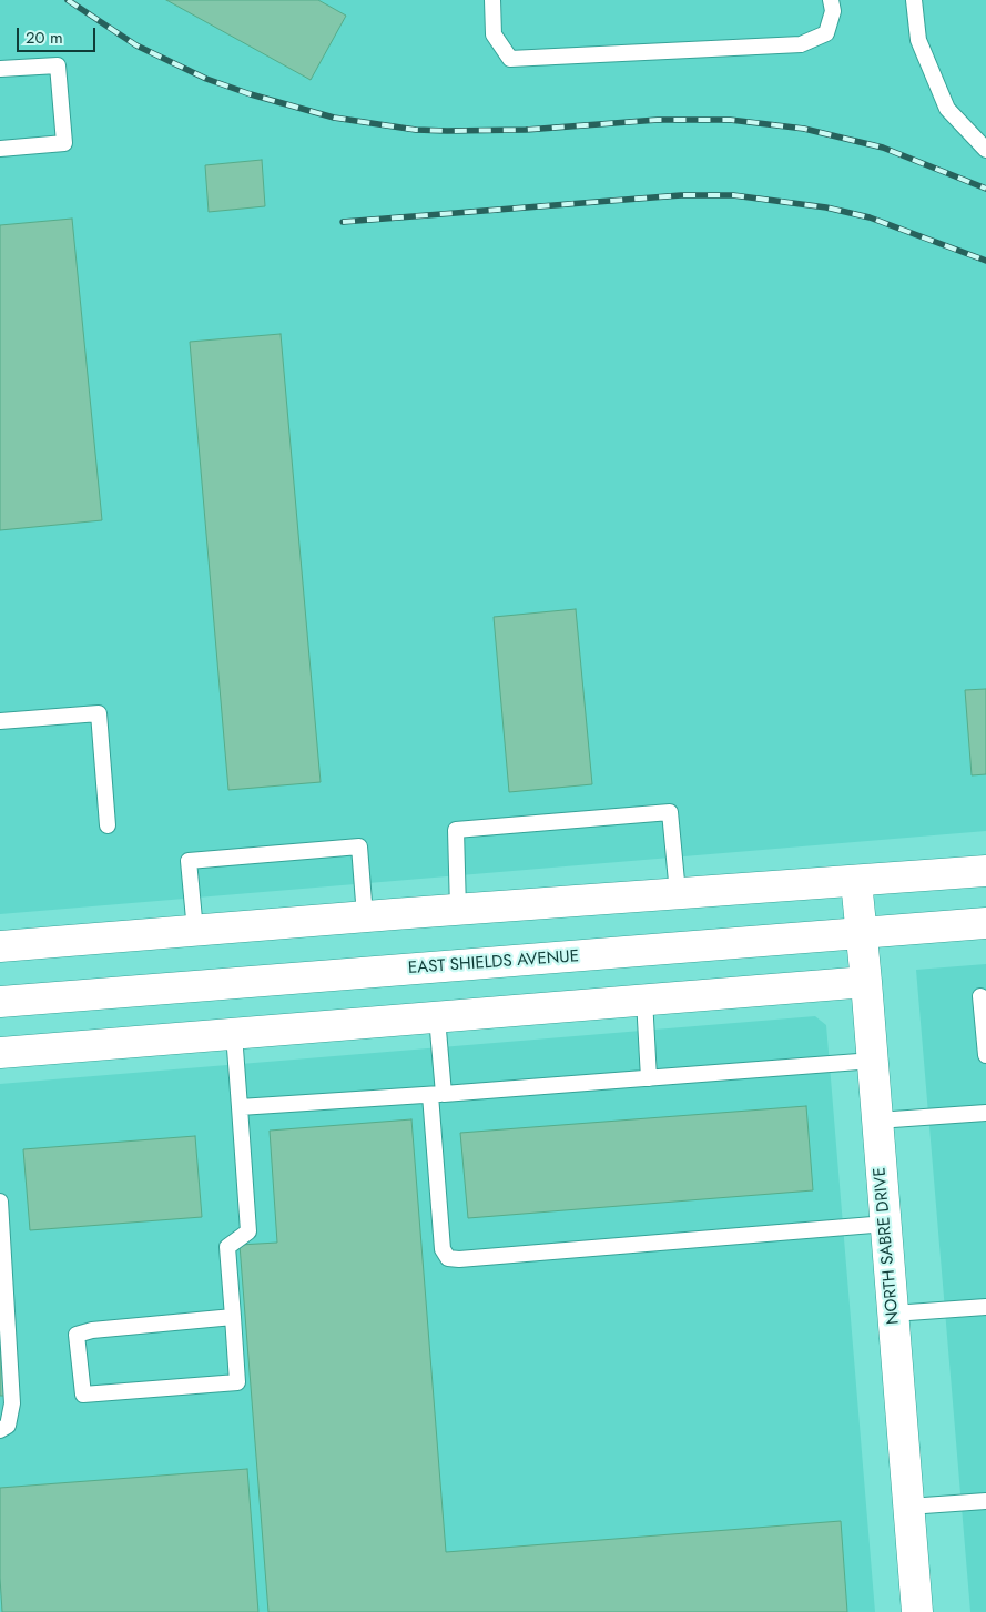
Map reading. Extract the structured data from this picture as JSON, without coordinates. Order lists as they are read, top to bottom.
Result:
{
  "streets": {
    "main road": ["EAST SHIELDS AVENUE", "NORTH SABRE DRIVE"]
  },
  "crossings": [
    ["EAST SHIELDS AVENUE", "NORTH SABRE DRIVE"]
  ],
  "scale_bar": "20 m"
}
